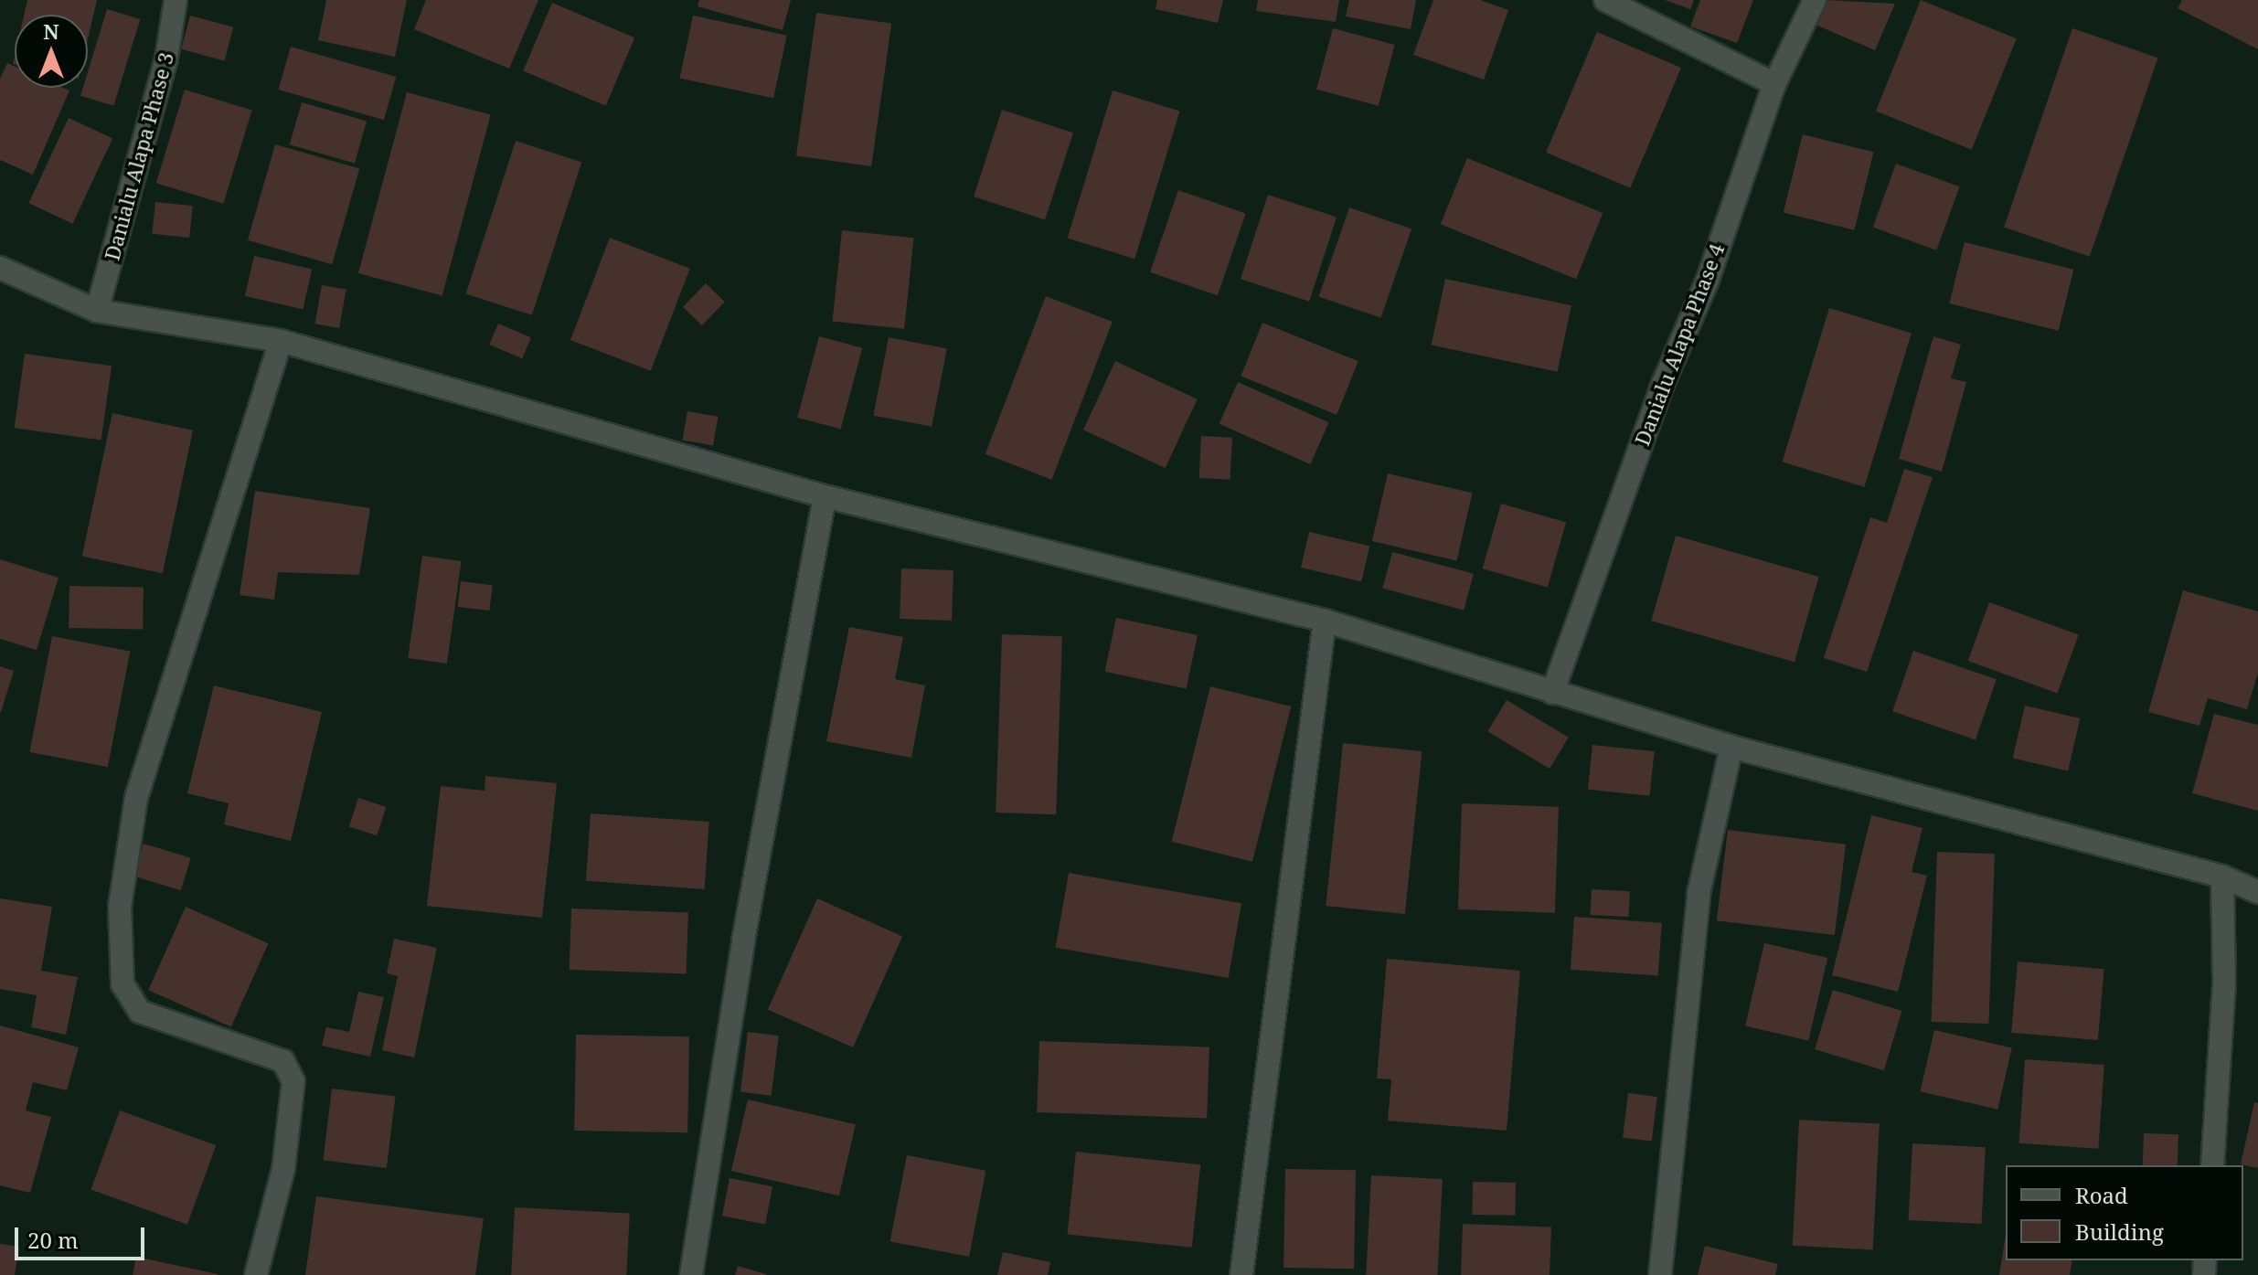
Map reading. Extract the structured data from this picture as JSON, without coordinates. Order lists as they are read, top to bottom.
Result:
{
  "streets": {
    "street": ["Danialu Alapa Phase 3", "Danialu Alapa Phase 4"]
  },
  "legend": ["Road", "Building"],
  "scale_bar": "20 m",
  "north": "top"
}
